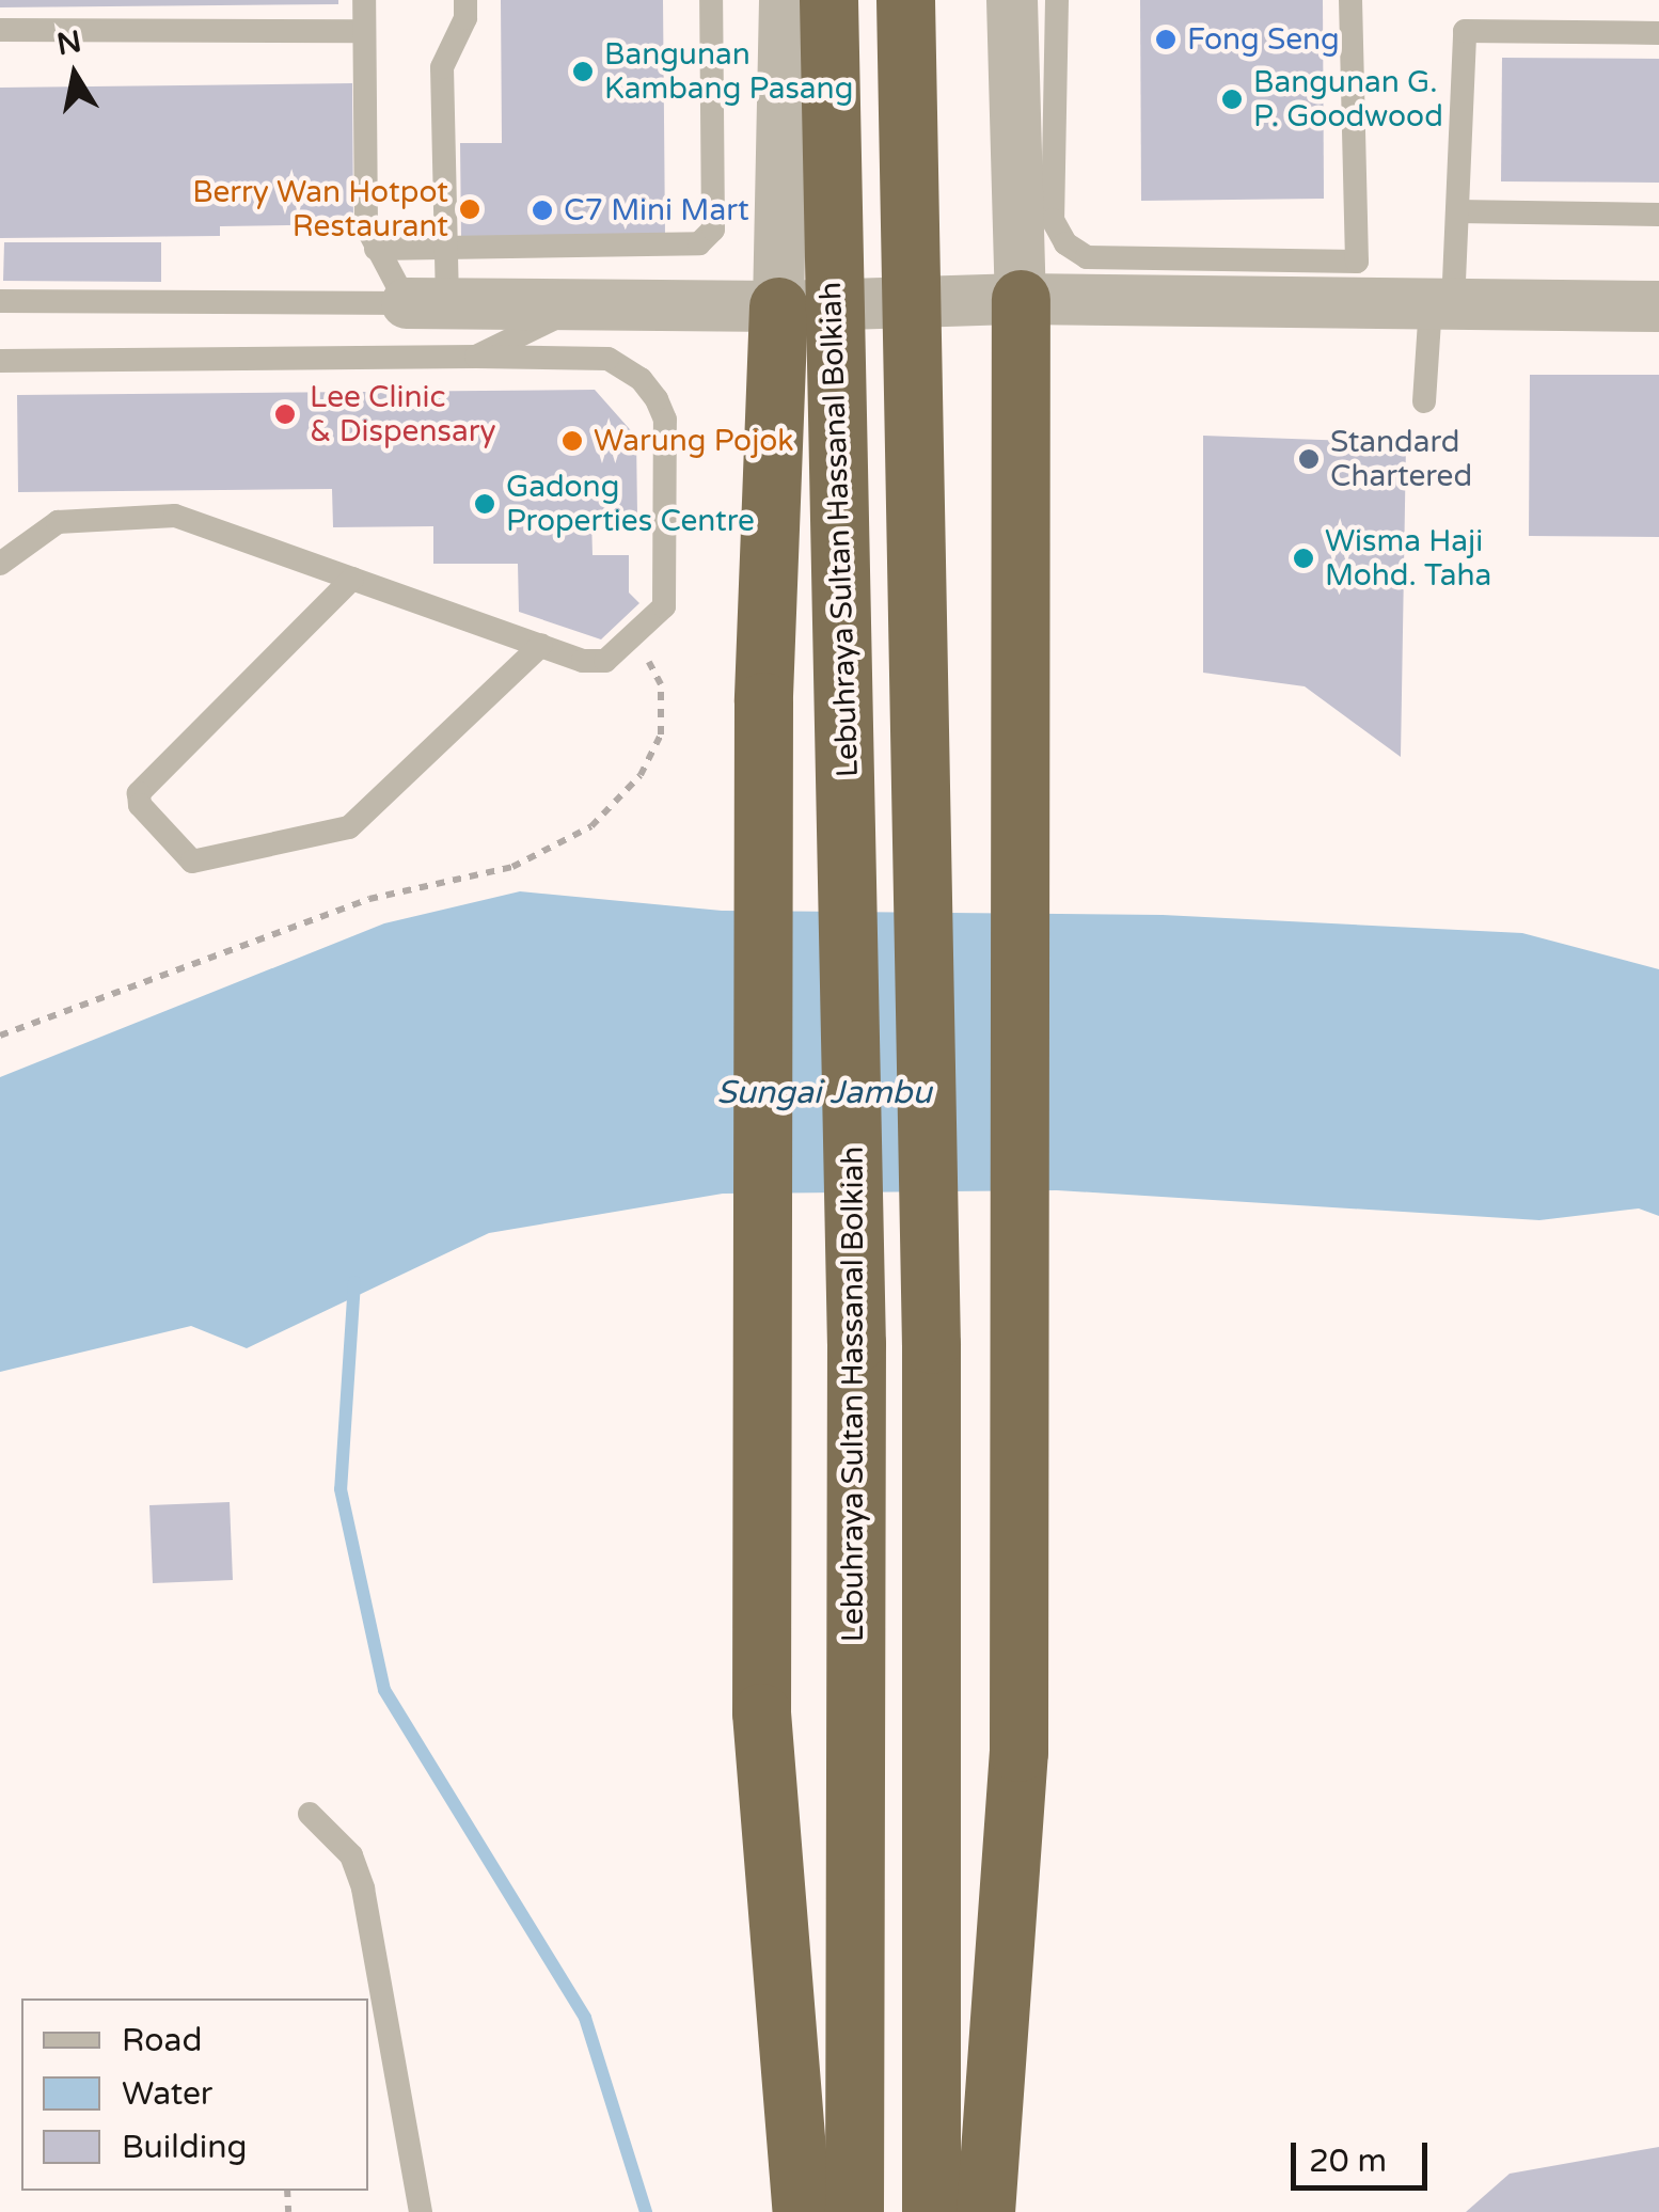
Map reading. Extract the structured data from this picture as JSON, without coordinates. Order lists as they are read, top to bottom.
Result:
{
  "streets": {
    "highway": ["Lebuhraya Sultan Hassanal Bolkiah"]
  },
  "water": ["Sungai Jambu"],
  "places": [
    "Fong Seng",
    "Bangunan Kambang Pasang",
    "Bangunan G. P. Goodwood",
    "Berry Wan Hotpot Restaurant",
    "C7 Mini Mart",
    "Lee Clinic & Dispensary",
    "Warung Pojok",
    "Standard Chartered",
    "Gadong Properties Centre",
    "Wisma Haji Mohd. Taha"
  ],
  "legend": ["Road", "Water", "Building"],
  "scale_bar": "20 m",
  "north": "top"
}
